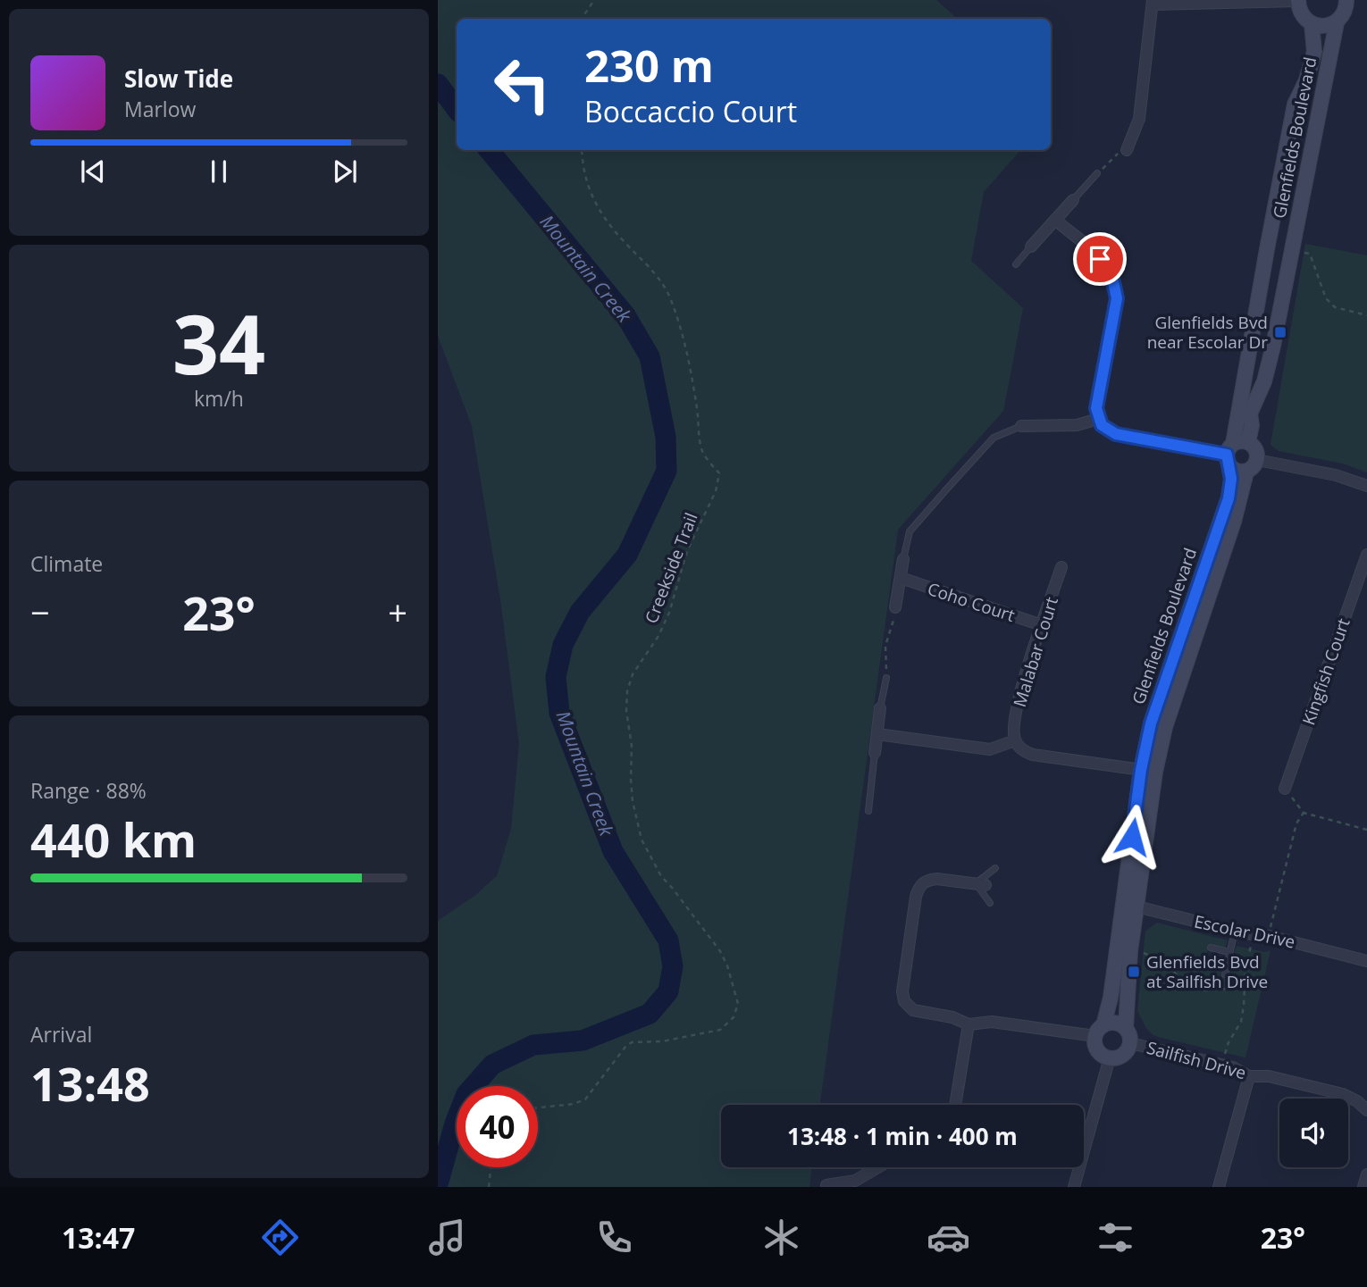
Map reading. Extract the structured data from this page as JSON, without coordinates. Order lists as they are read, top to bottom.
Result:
{
  "streets": {
    "street": [
      "Glenfields Boulevard",
      "Coho Court",
      "Malabar Court",
      "Kingfish Court",
      "Escolar Drive",
      "Sailfish Drive"
    ],
    "path": ["Creekside Trail"]
  },
  "crossings": [
    ["Glenfields Boulevard", "Escolar Drive"],
    ["Glenfields Boulevard", "Sailfish Drive"],
    ["Coho Court", "Malabar Court"]
  ],
  "water": ["Mountain Creek"],
  "places": {
    "transit": ["Glenfields Bvd near Escolar Dr", "Glenfields Bvd at Sailfish Drive"]
  },
  "page": {
    "turn": ["230 m", "Boccaccio Court"],
    "song": ["Slow Tide", "Marlow"],
    "tile": [
      ["34", "km/h"],
      "Climate",
      ["Range · 88%", "440 km"],
      ["Arrival", "13:48"]
    ],
    "heat": ["−", "23°", "+"],
    "limit": "40",
    "trip": "13:48 · 1 min · 400 m",
    "tabs": ["13:47", "23°"]
  }
}
